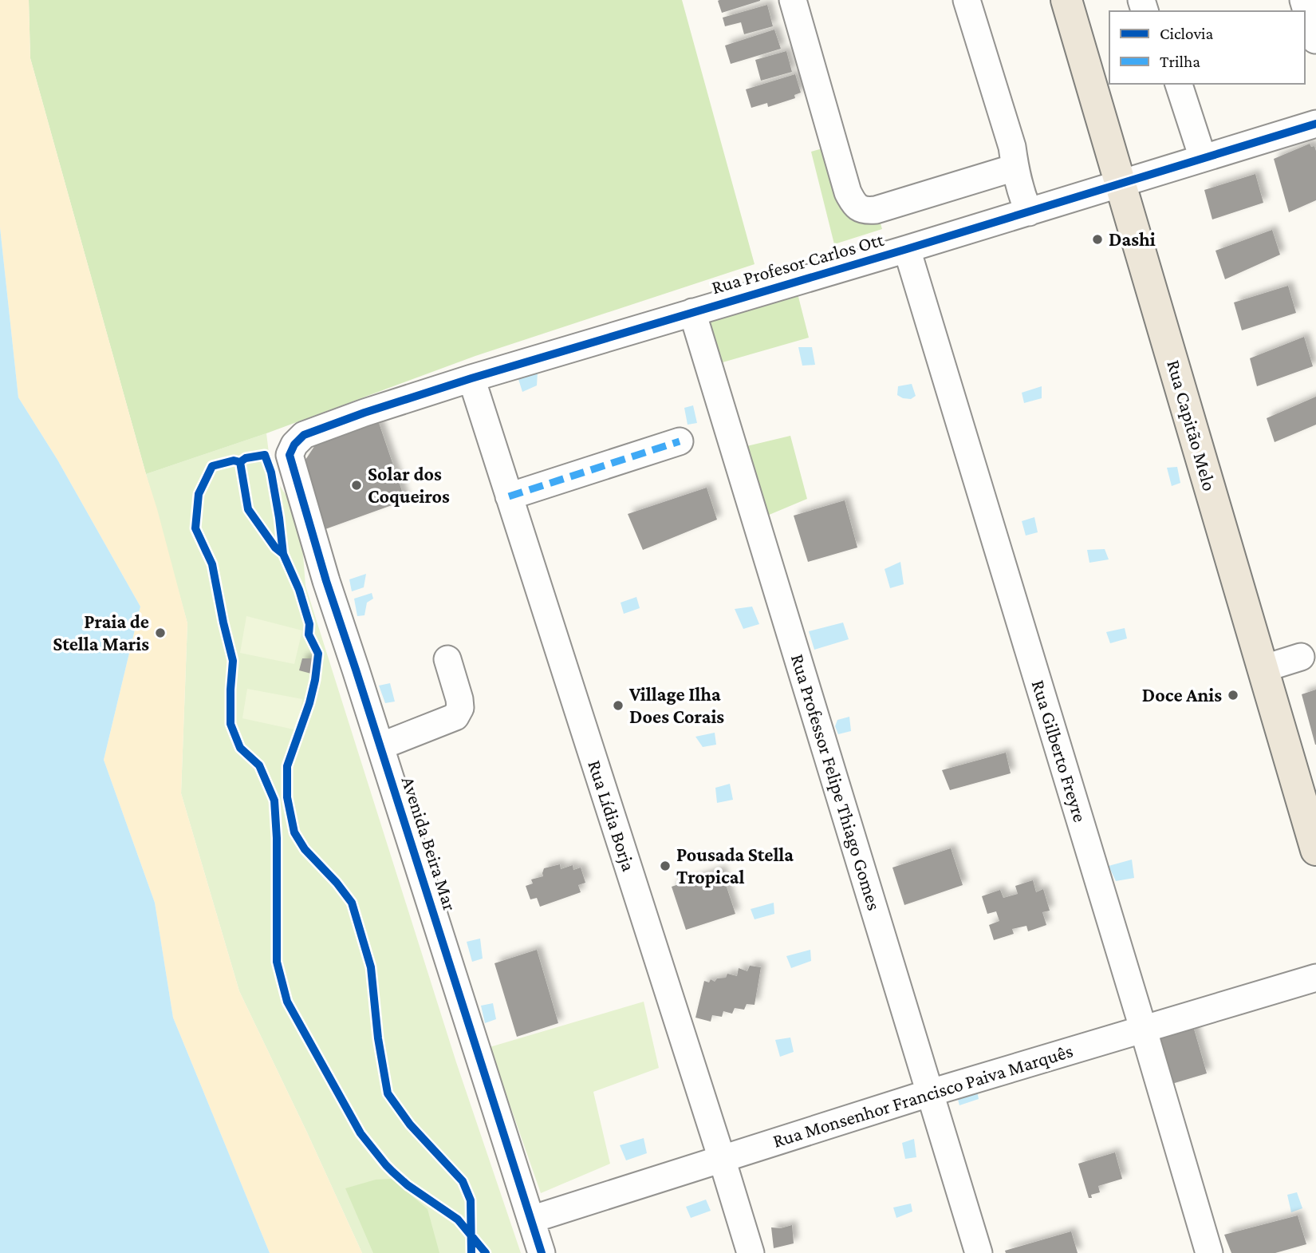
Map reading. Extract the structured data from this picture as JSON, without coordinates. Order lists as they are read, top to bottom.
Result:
{
  "streets": {
    "main road": ["Rua Capitão Melo"],
    "street": [
      "Rua Profesor Carlos Ott",
      "Rua Gilberto Freyre",
      "Rua Professor Felipe Thiago Gomes",
      "Rua Lídia Borja",
      "Avenida Beira Mar",
      "Rua Monsenhor Francisco Paiva Marquês"
    ]
  },
  "crossings": [
    ["Rua Profesor Carlos Ott", "Rua Capitão Melo"],
    ["Rua Profesor Carlos Ott", "Rua Gilberto Freyre"],
    ["Rua Profesor Carlos Ott", "Rua Professor Felipe Thiago Gomes"],
    ["Rua Profesor Carlos Ott", "Rua Lídia Borja"],
    ["Rua Profesor Carlos Ott", "Avenida Beira Mar"],
    ["Rua Gilberto Freyre", "Rua Monsenhor Francisco Paiva Marquês"],
    ["Rua Professor Felipe Thiago Gomes", "Rua Monsenhor Francisco Paiva Marquês"],
    ["Rua Lídia Borja", "Rua Monsenhor Francisco Paiva Marquês"],
    ["Avenida Beira Mar", "Rua Monsenhor Francisco Paiva Marquês"]
  ],
  "places": [
    "Dashi",
    "Solar dos Coqueiros",
    "Praia de Stella Maris",
    "Doce Anis",
    "Village Ilha Does Corais",
    "Pousada Stella Tropical"
  ],
  "legend": ["Ciclovia", "Trilha"]
}
